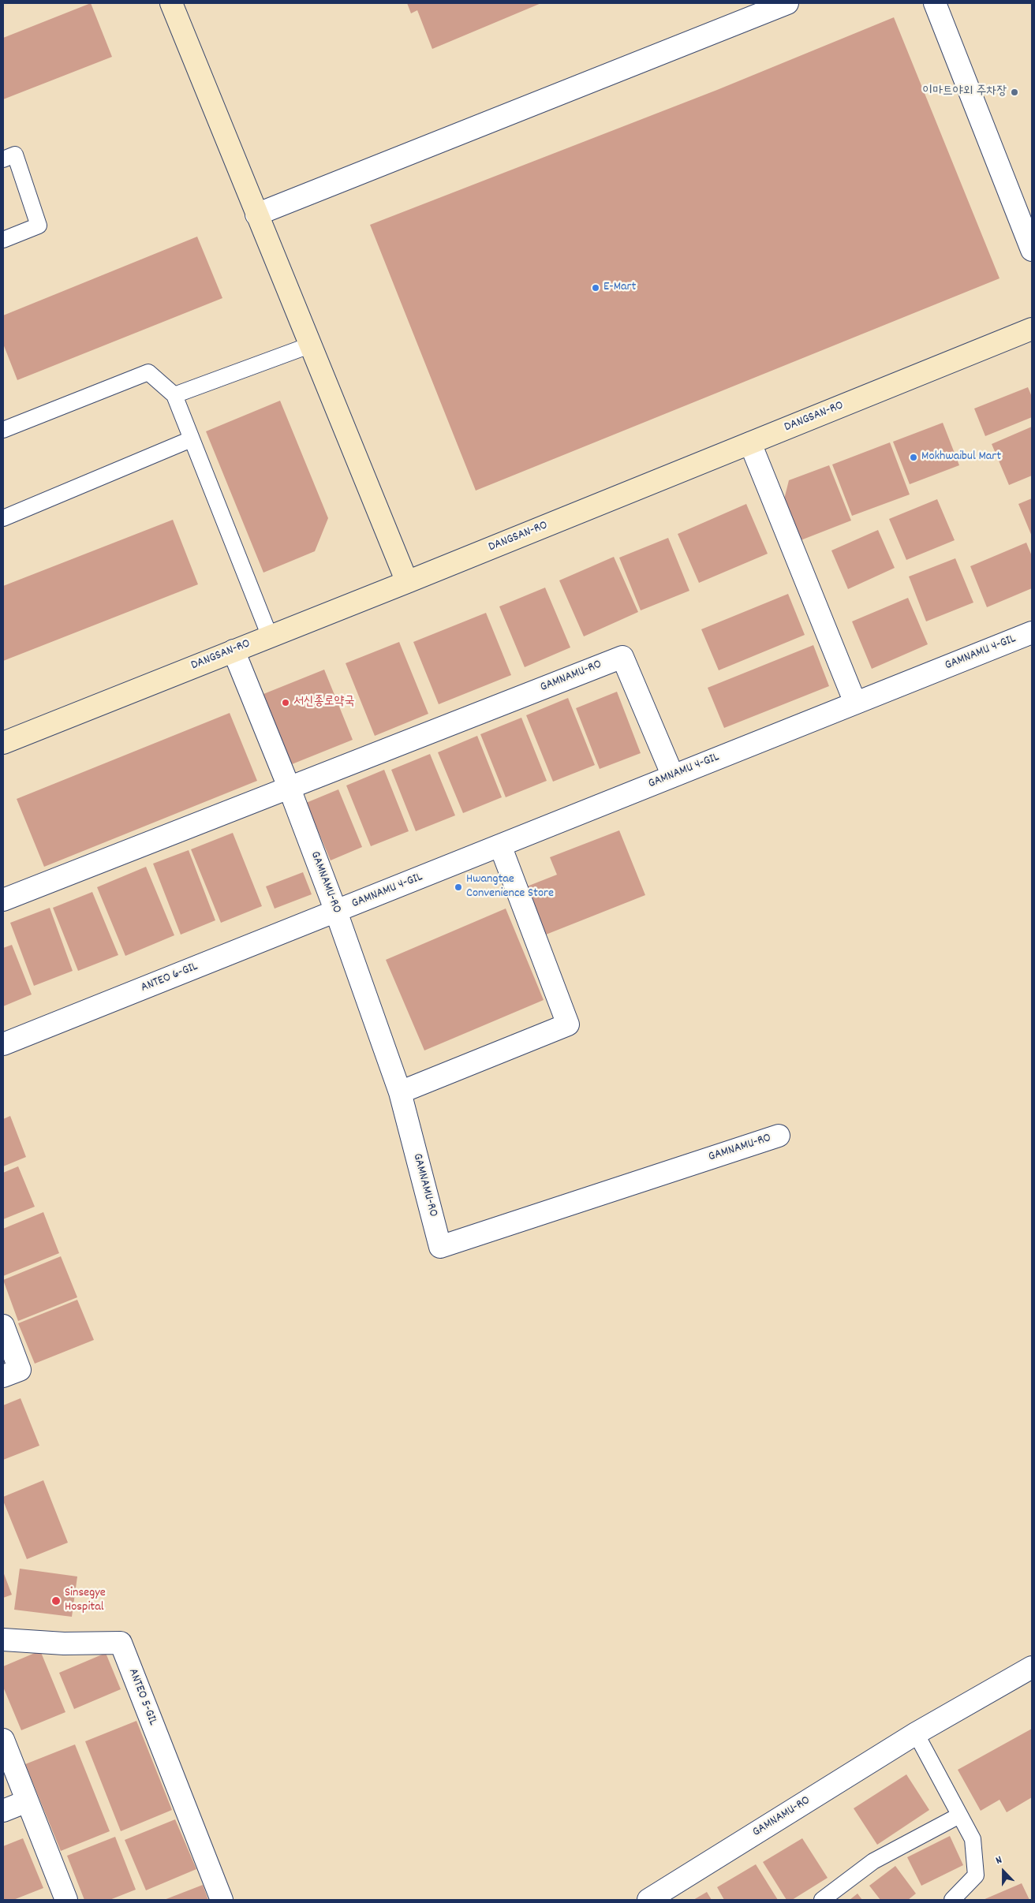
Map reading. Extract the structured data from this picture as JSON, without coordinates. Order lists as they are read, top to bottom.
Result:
{
  "streets": {
    "street": [
      "DANGSAN-RO",
      "GAMNAMU 4-GIL",
      "GAMNAMU-RO",
      "ANTEO 6-GIL",
      "ANTEO 5-GIL"
    ]
  },
  "crossings": [
    ["DANGSAN-RO", "GAMNAMU-RO"],
    ["GAMNAMU 4-GIL", "GAMNAMU-RO"],
    ["GAMNAMU 4-GIL", "ANTEO 6-GIL"],
    ["GAMNAMU-RO", "ANTEO 6-GIL"]
  ],
  "places": [
    "이마트야외 주차장",
    "E-Mart",
    "Mokhwaibul Mart",
    "서신종로약국",
    "Hwangtae Convenience Store",
    "Sinsegye Hospital"
  ],
  "north": "top"
}
